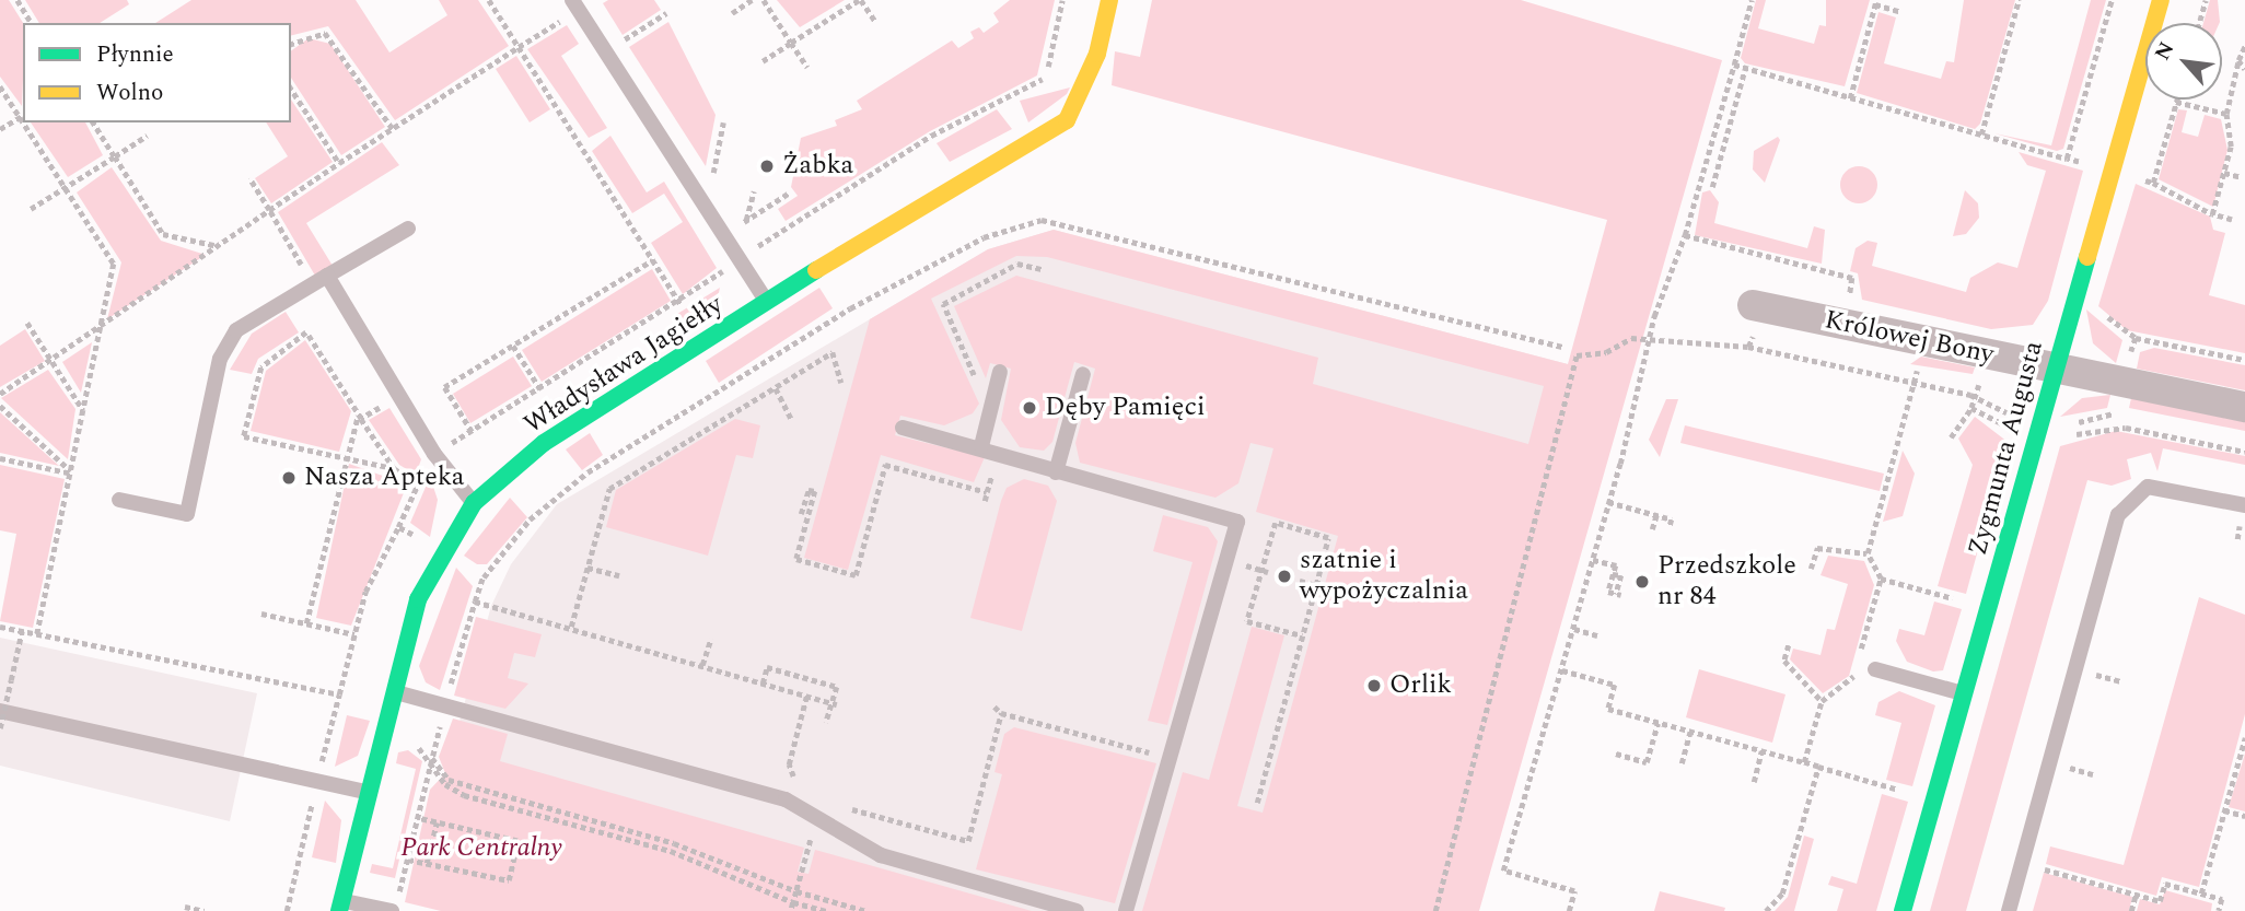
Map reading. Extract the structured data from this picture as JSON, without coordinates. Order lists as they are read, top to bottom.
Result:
{
  "streets": {
    "street": ["Królowej Bony", "Władysława Jagiełły", "Zygmunta Augusta"]
  },
  "crossings": [
    ["Królowej Bony", "Zygmunta Augusta"]
  ],
  "parks": ["Park Centralny"],
  "places": [
    "Żabka",
    "Dęby Pamięci",
    "Nasza Apteka",
    "szatnie i wypożyczalnia",
    "Przedszkole nr 84",
    "Orlik"
  ],
  "legend": ["Płynnie", "Wolno"],
  "north": "top left"
}
